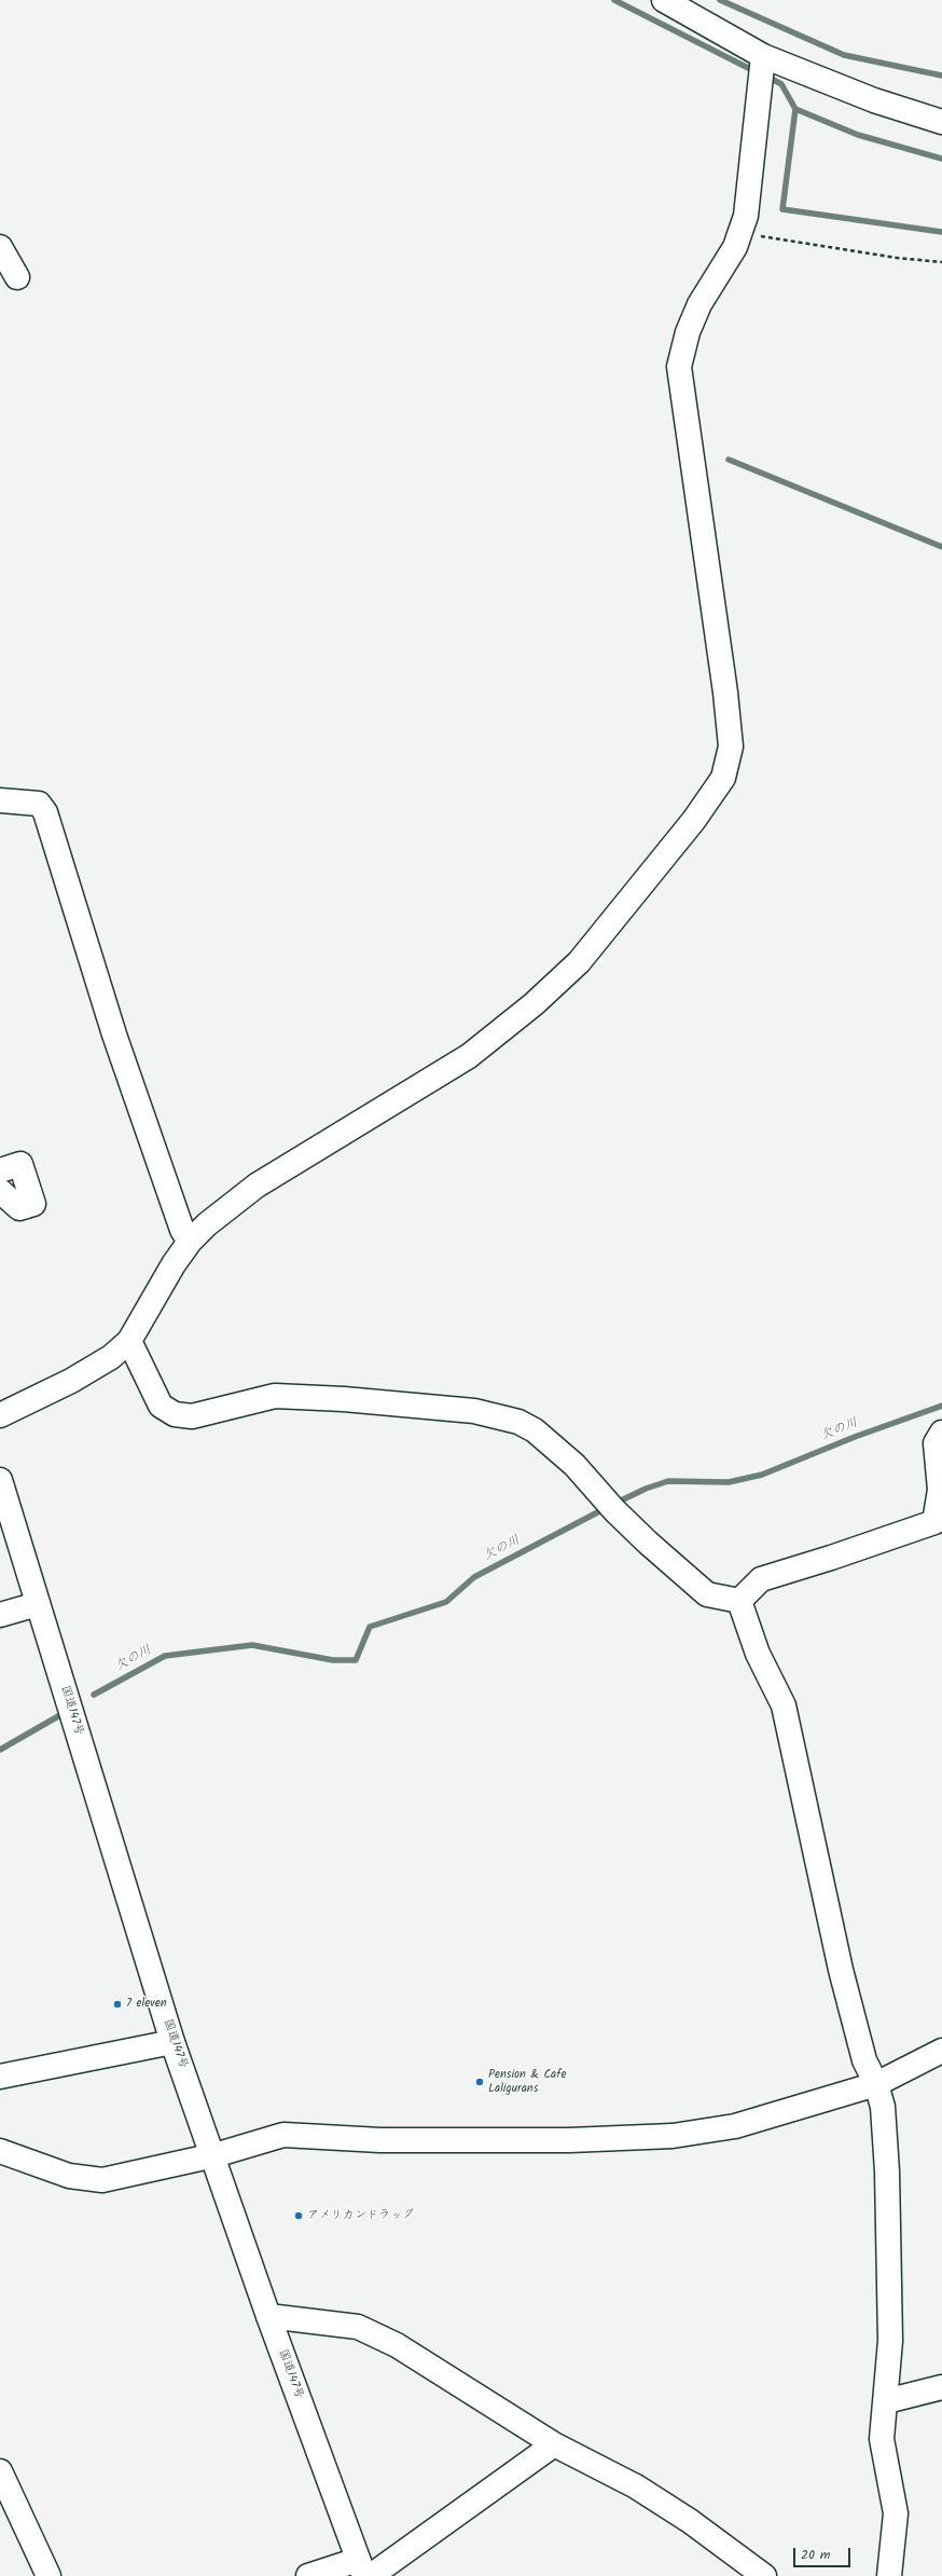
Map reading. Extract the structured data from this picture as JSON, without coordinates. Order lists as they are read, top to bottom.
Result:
{
  "streets": {
    "main road": ["国道147号"]
  },
  "water": ["欠の川"],
  "places": ["7 eleven", "Pension & Cafe Laligurans", "アメリカンドラッグ"],
  "scale_bar": "20 m"
}
